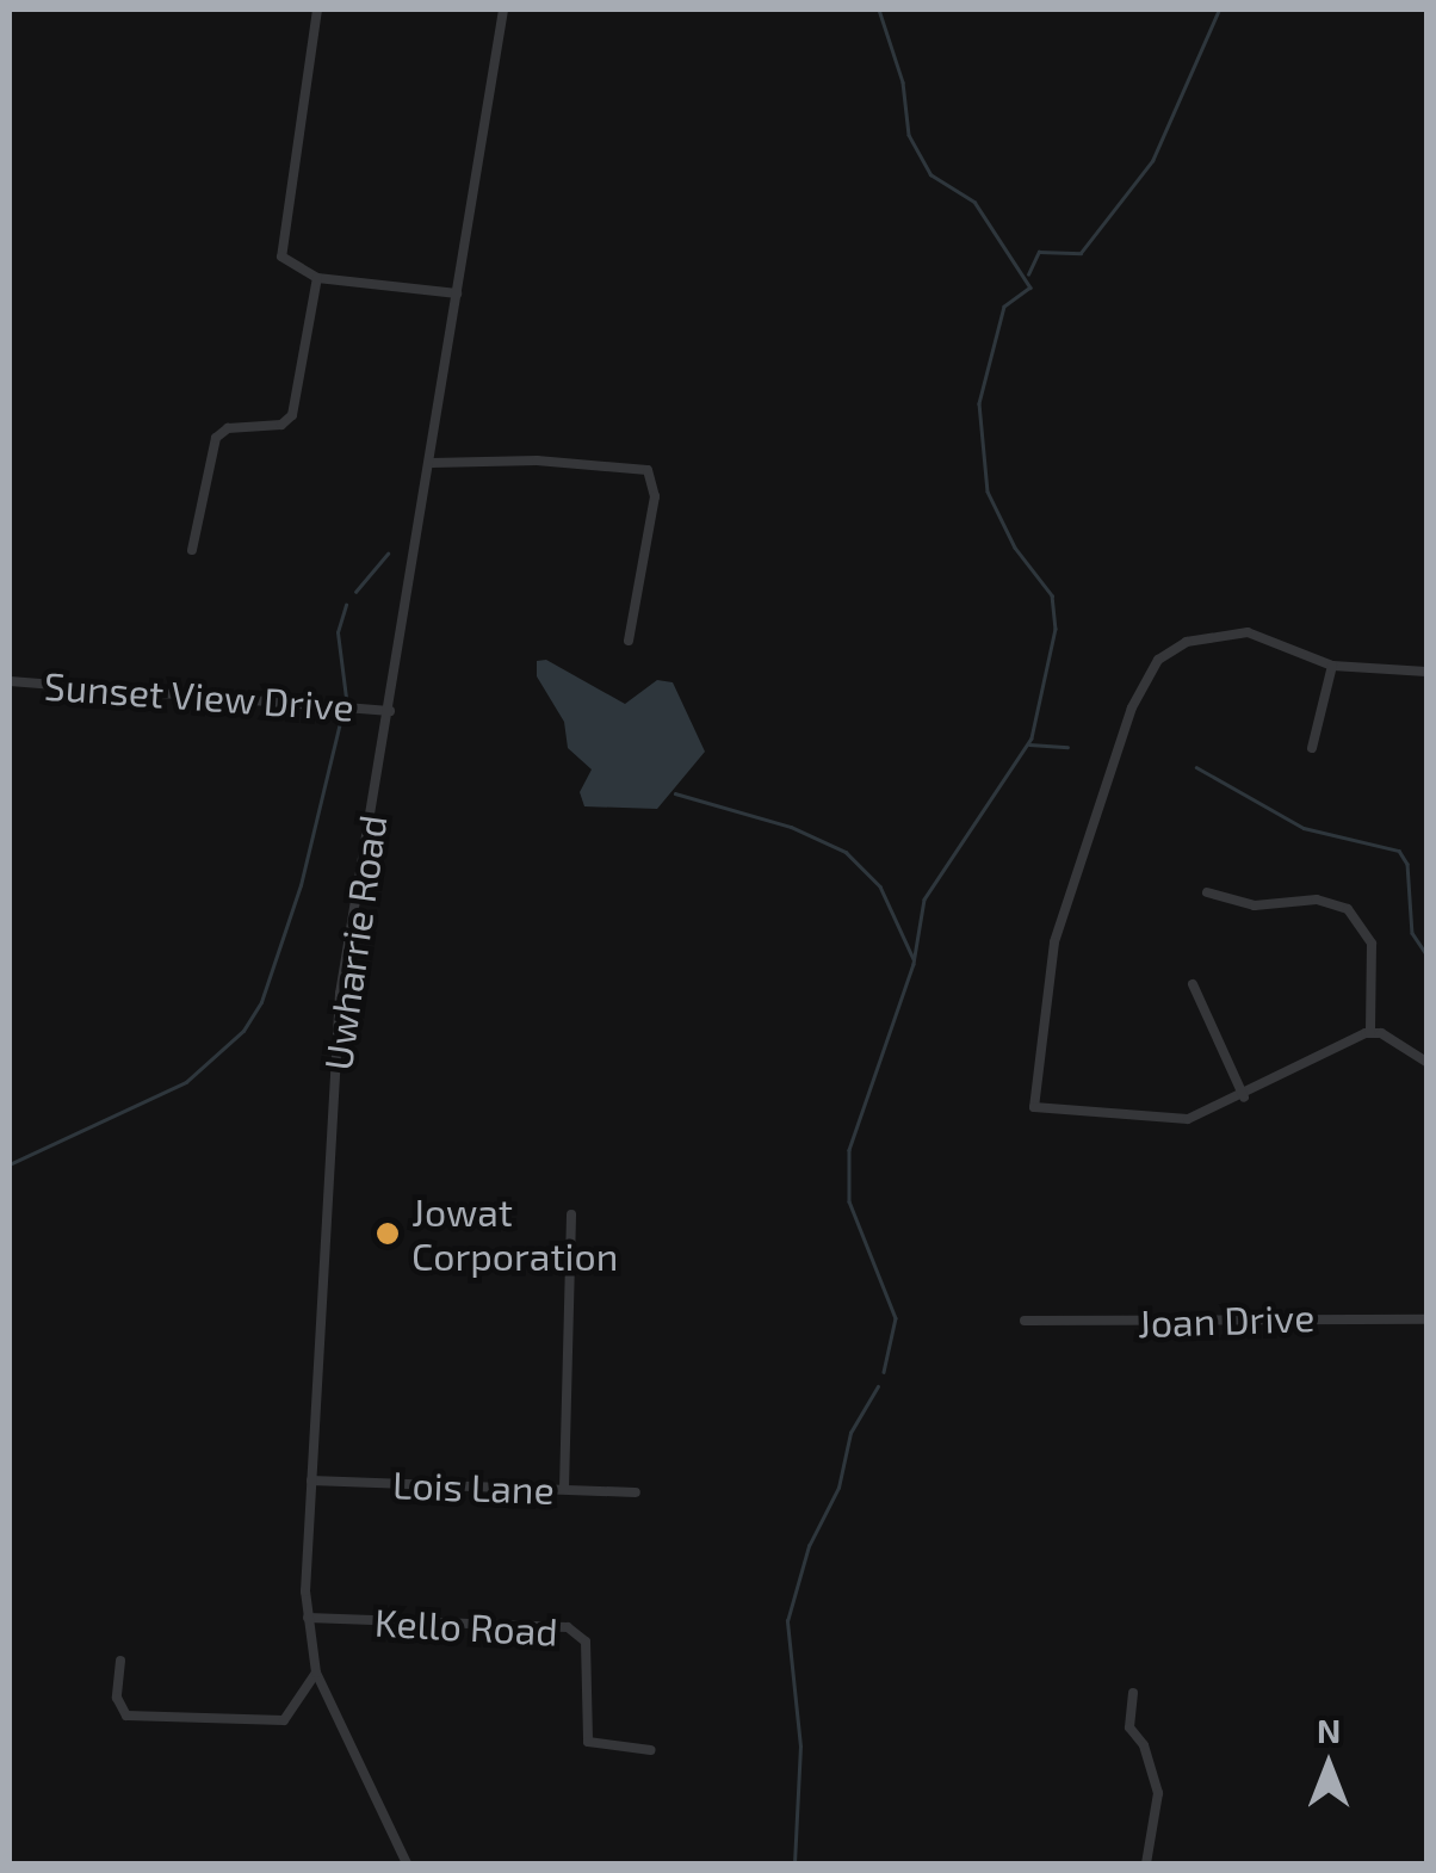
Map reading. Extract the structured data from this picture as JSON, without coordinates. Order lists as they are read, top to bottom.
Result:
{
  "streets": {
    "street": [
      "Sunset View Drive",
      "Uwharrie Road",
      "Joan Drive",
      "Lois Lane",
      "Kello Road"
    ]
  },
  "crossings": [
    ["Sunset View Drive", "Uwharrie Road"],
    ["Uwharrie Road", "Lois Lane"],
    ["Uwharrie Road", "Kello Road"]
  ],
  "places": ["Jowat Corporation"],
  "north": "top"
}
